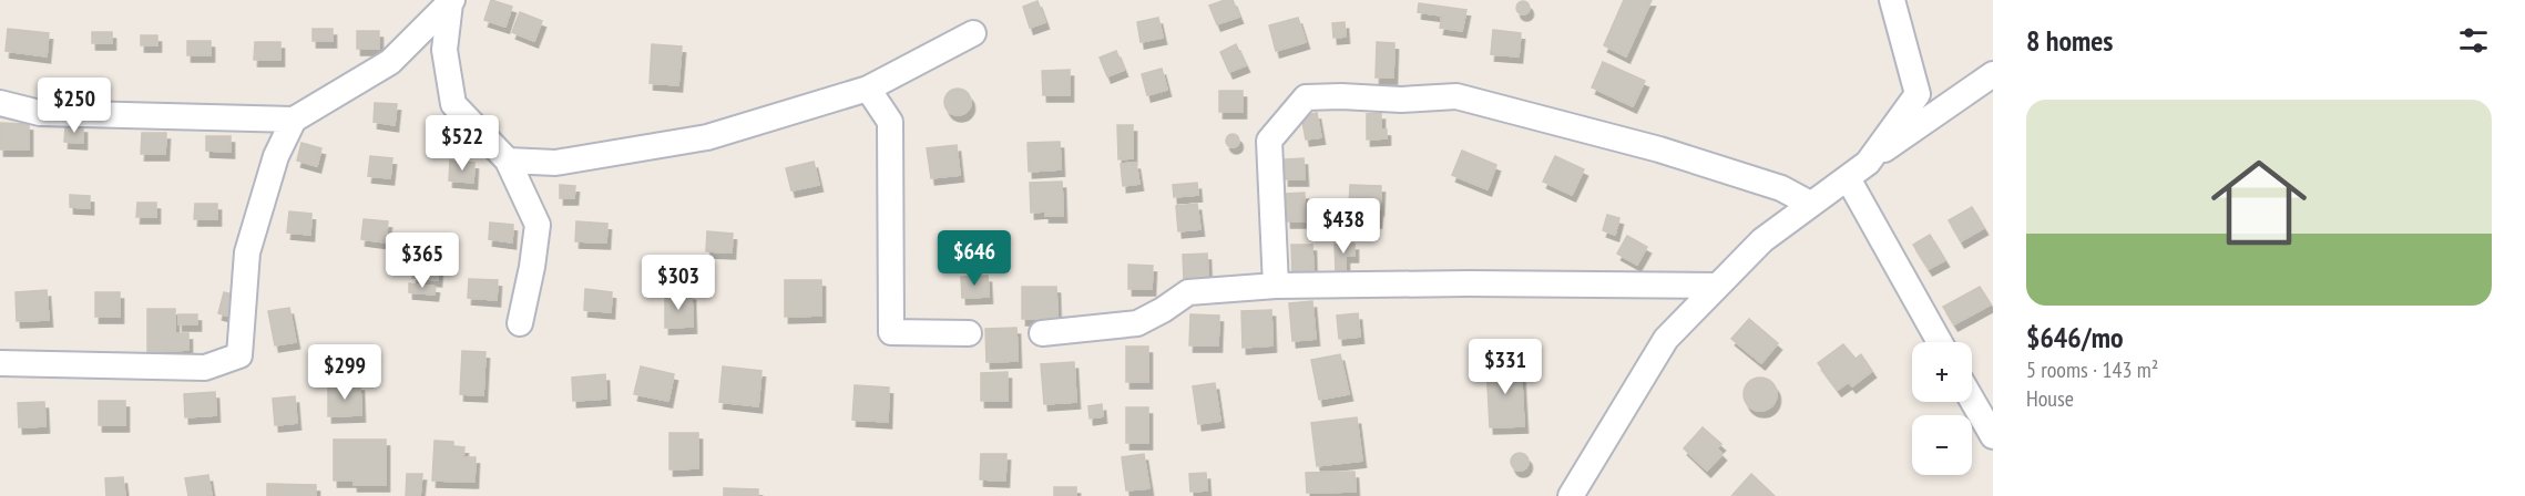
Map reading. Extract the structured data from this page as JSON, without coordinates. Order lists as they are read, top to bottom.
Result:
{
  "page": {
    "heading": "8 homes",
    "price": [
      "$250",
      "$522",
      "$438",
      "$646",
      "$365",
      "$303",
      "$331",
      "$299"
    ],
    "list": [
      {
        "name": "$646/mo",
        "note": "5 rooms · 143 m² · House"
      }
    ],
    "map_buttons": ["+", "−"]
  }
}
